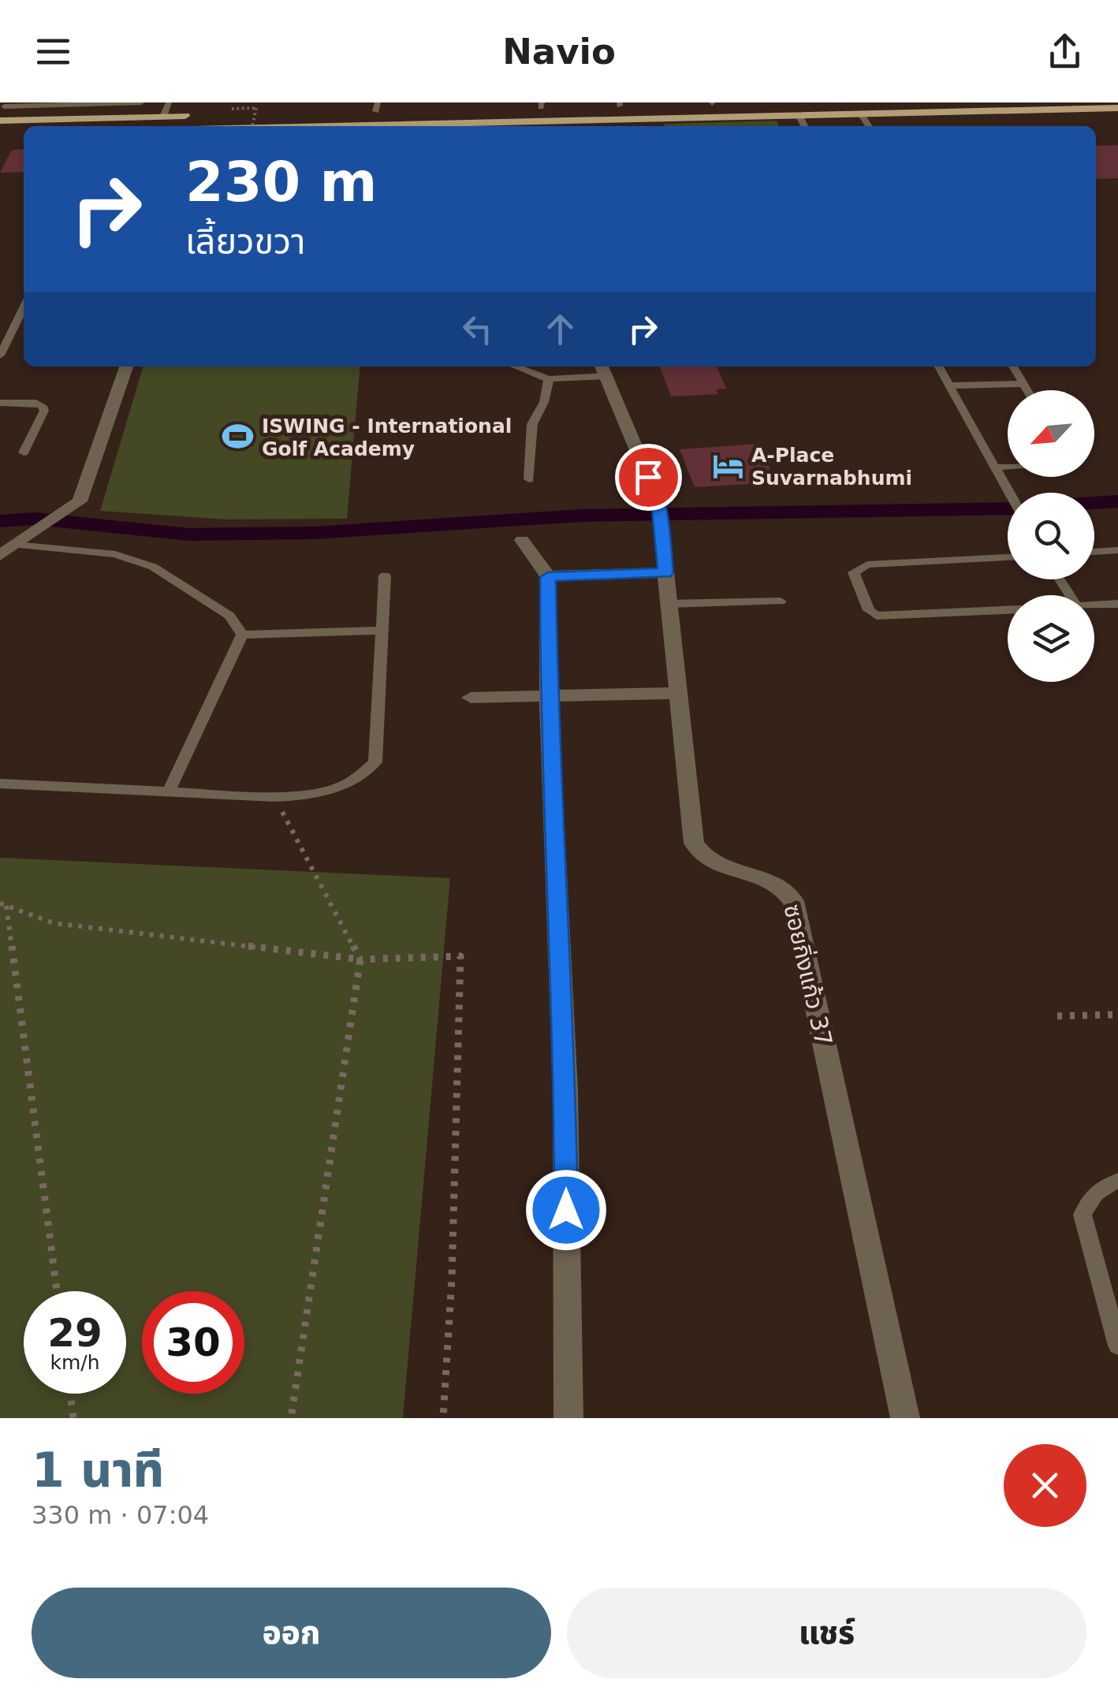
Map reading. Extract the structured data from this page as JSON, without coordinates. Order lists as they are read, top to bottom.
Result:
{
  "streets": {
    "street": ["ซอยกิ่งแก้ว 37"]
  },
  "places": {
    "sports": ["ISWING - International Golf Academy"],
    "hotel": ["A-Place Suvarnabhumi"]
  },
  "north": "bottom left",
  "page": {
    "header": "Navio",
    "turn": ["230 m", "เลี้ยวขวา"],
    "speed": "29 km/h",
    "limit": "30",
    "heading": ["1 นาที", "330 m · 07:04"],
    "buttons": ["ออก", "แชร์"]
  }
}
